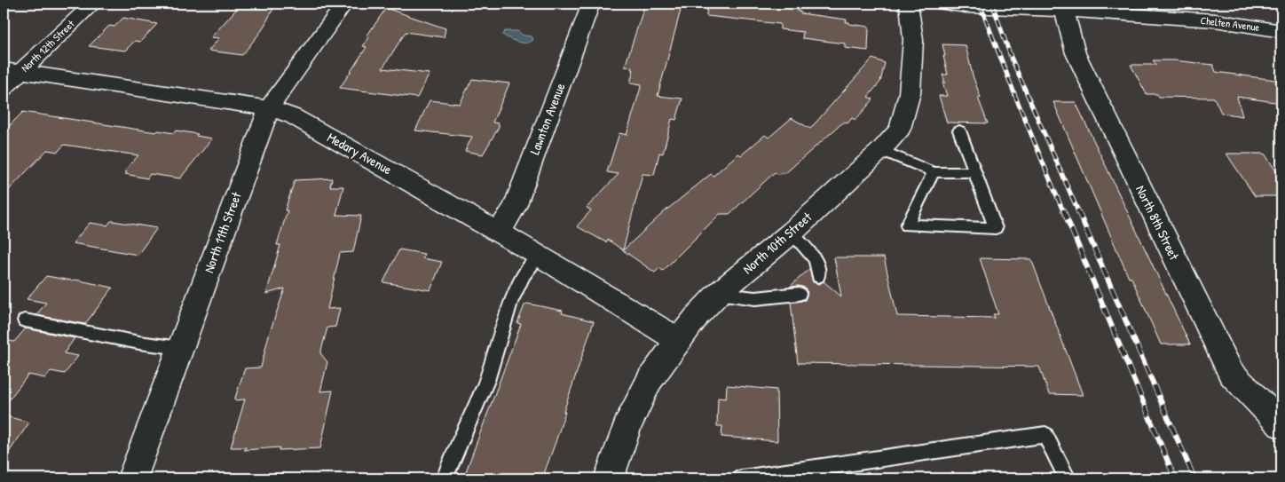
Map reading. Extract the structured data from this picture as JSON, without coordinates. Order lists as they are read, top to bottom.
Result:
{
  "streets": {
    "street": [
      "Chelten Avenue",
      "North 12th Street",
      "Lawnton Avenue",
      "Medary Avenue",
      "North 8th Street",
      "North 11th Street",
      "North 10th Street"
    ]
  },
  "crossings": [
    ["Chelten Avenue", "North 8th Street"],
    ["North 12th Street", "Medary Avenue"],
    ["Lawnton Avenue", "Medary Avenue"],
    ["Medary Avenue", "North 11th Street"],
    ["Medary Avenue", "North 10th Street"]
  ]
}
